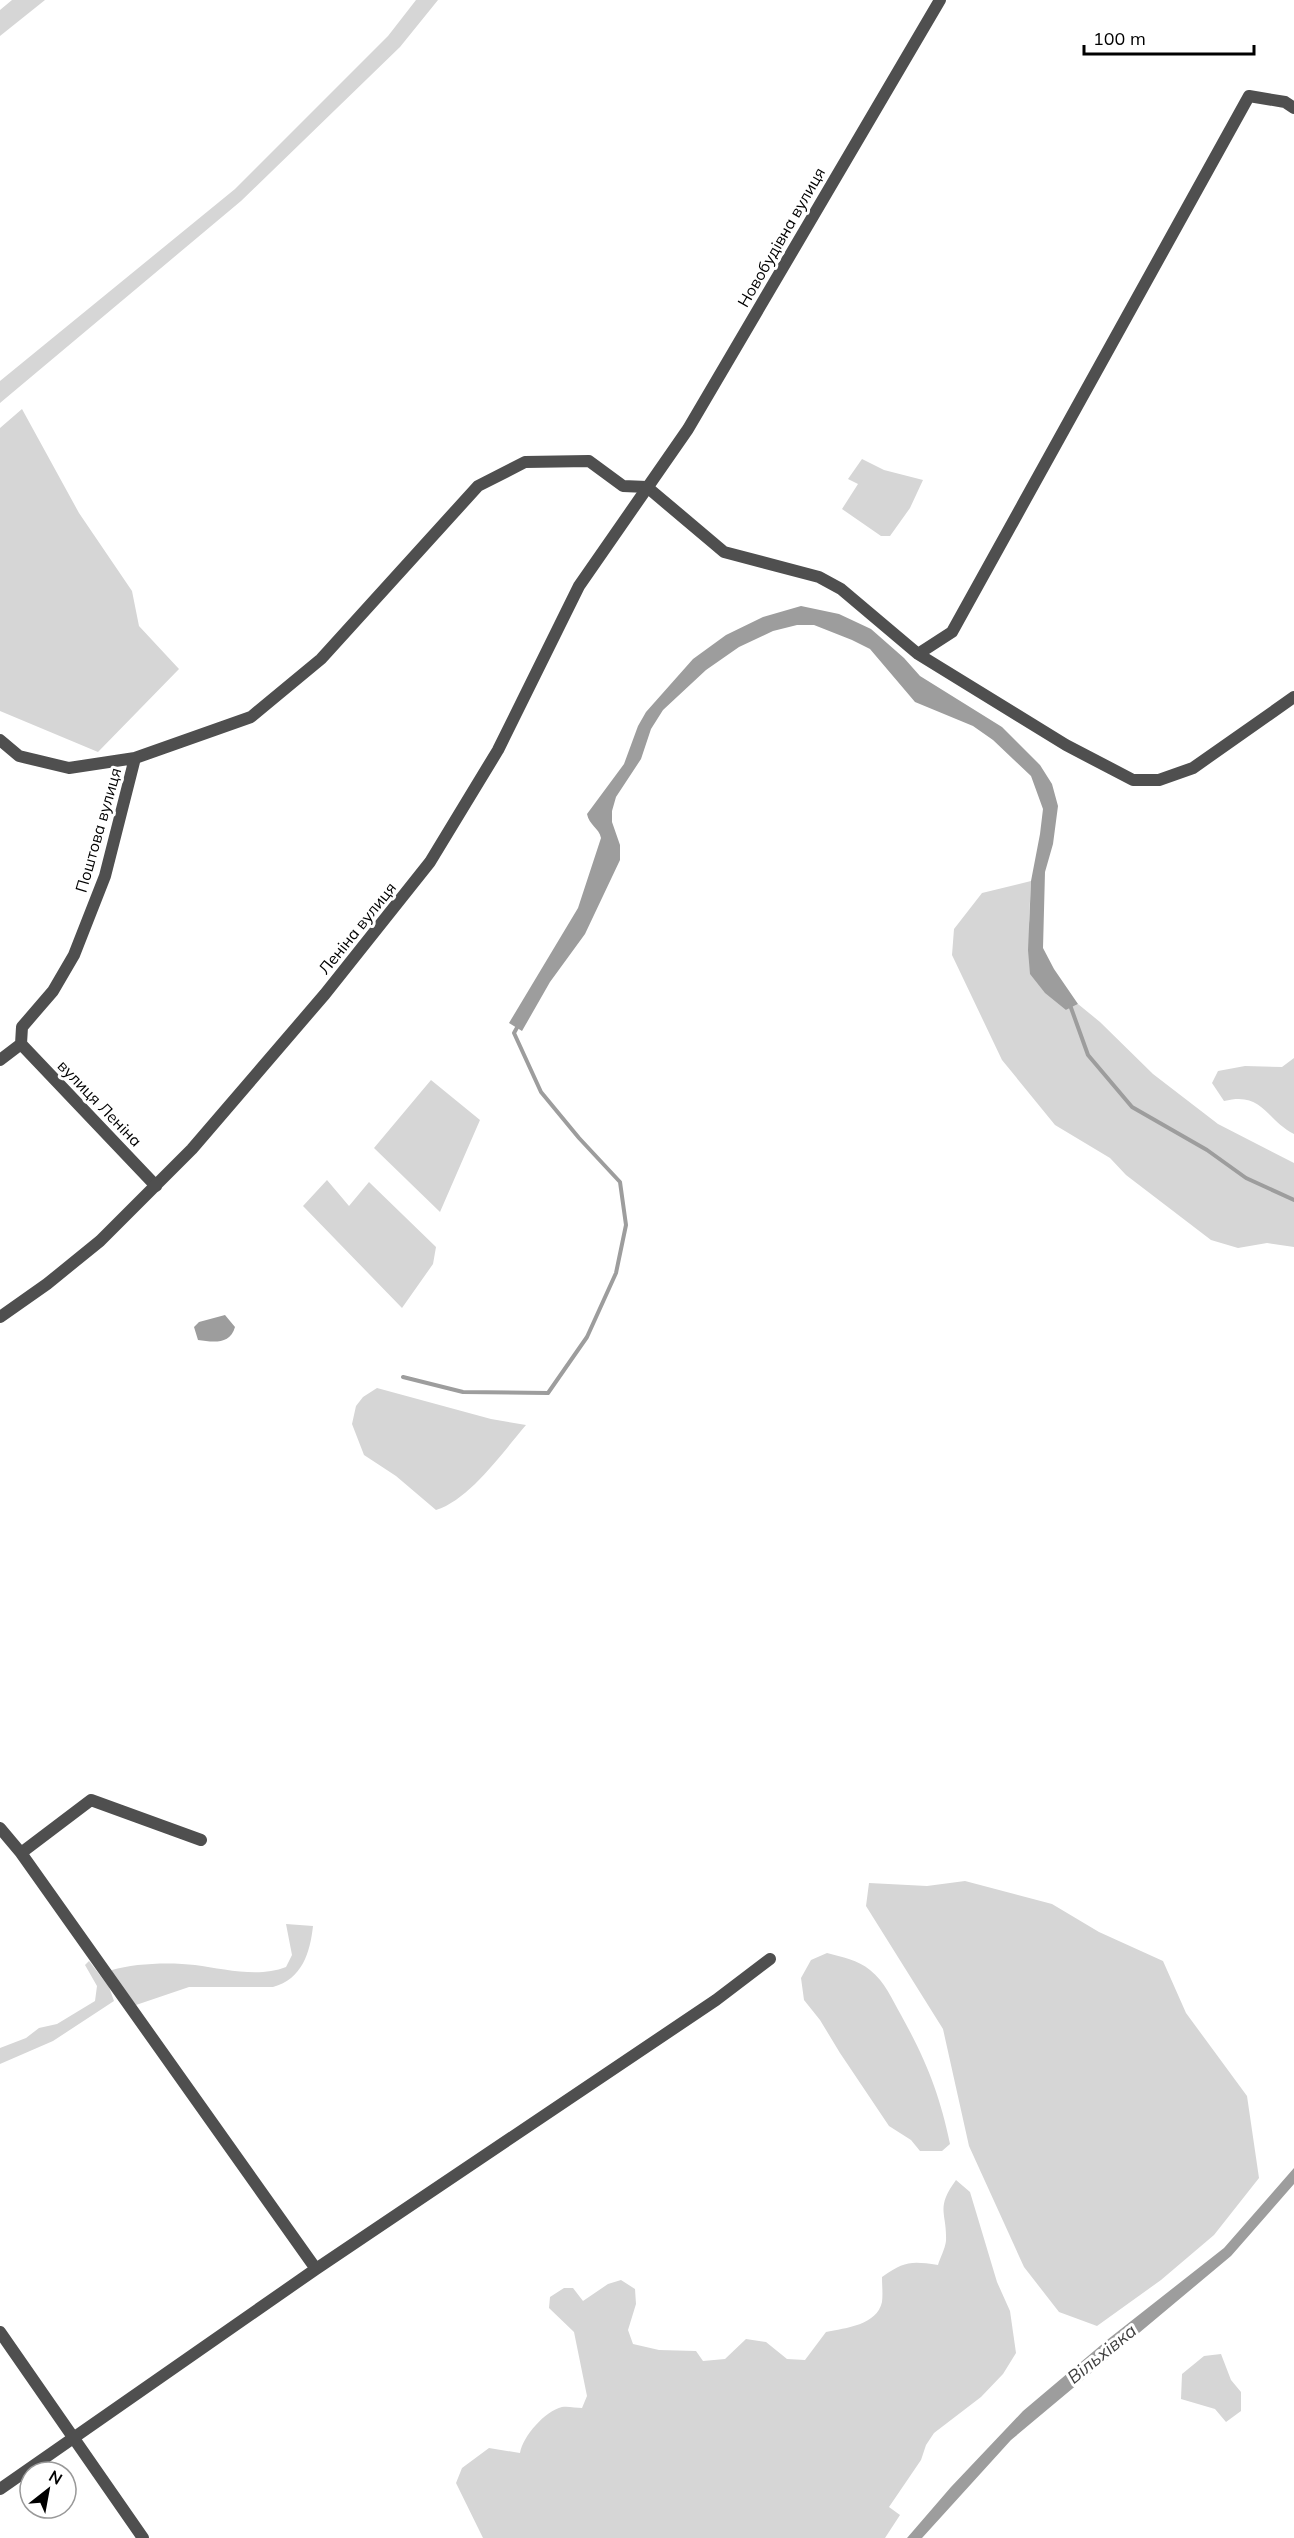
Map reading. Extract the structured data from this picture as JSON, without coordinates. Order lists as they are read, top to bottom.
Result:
{
  "streets": {
    "street": [
      "Новобудівна вулиця",
      "Поштова вулиця",
      "Леніна вулиця",
      "вулиця Леніна"
    ]
  },
  "crossings": [
    ["Новобудівна вулиця", "Леніна вулиця"],
    ["Поштова вулиця", "вулиця Леніна"],
    ["Леніна вулиця", "вулиця Леніна"]
  ],
  "water": ["Вільхівка"],
  "scale_bar": "100 m",
  "north": "top right"
}
